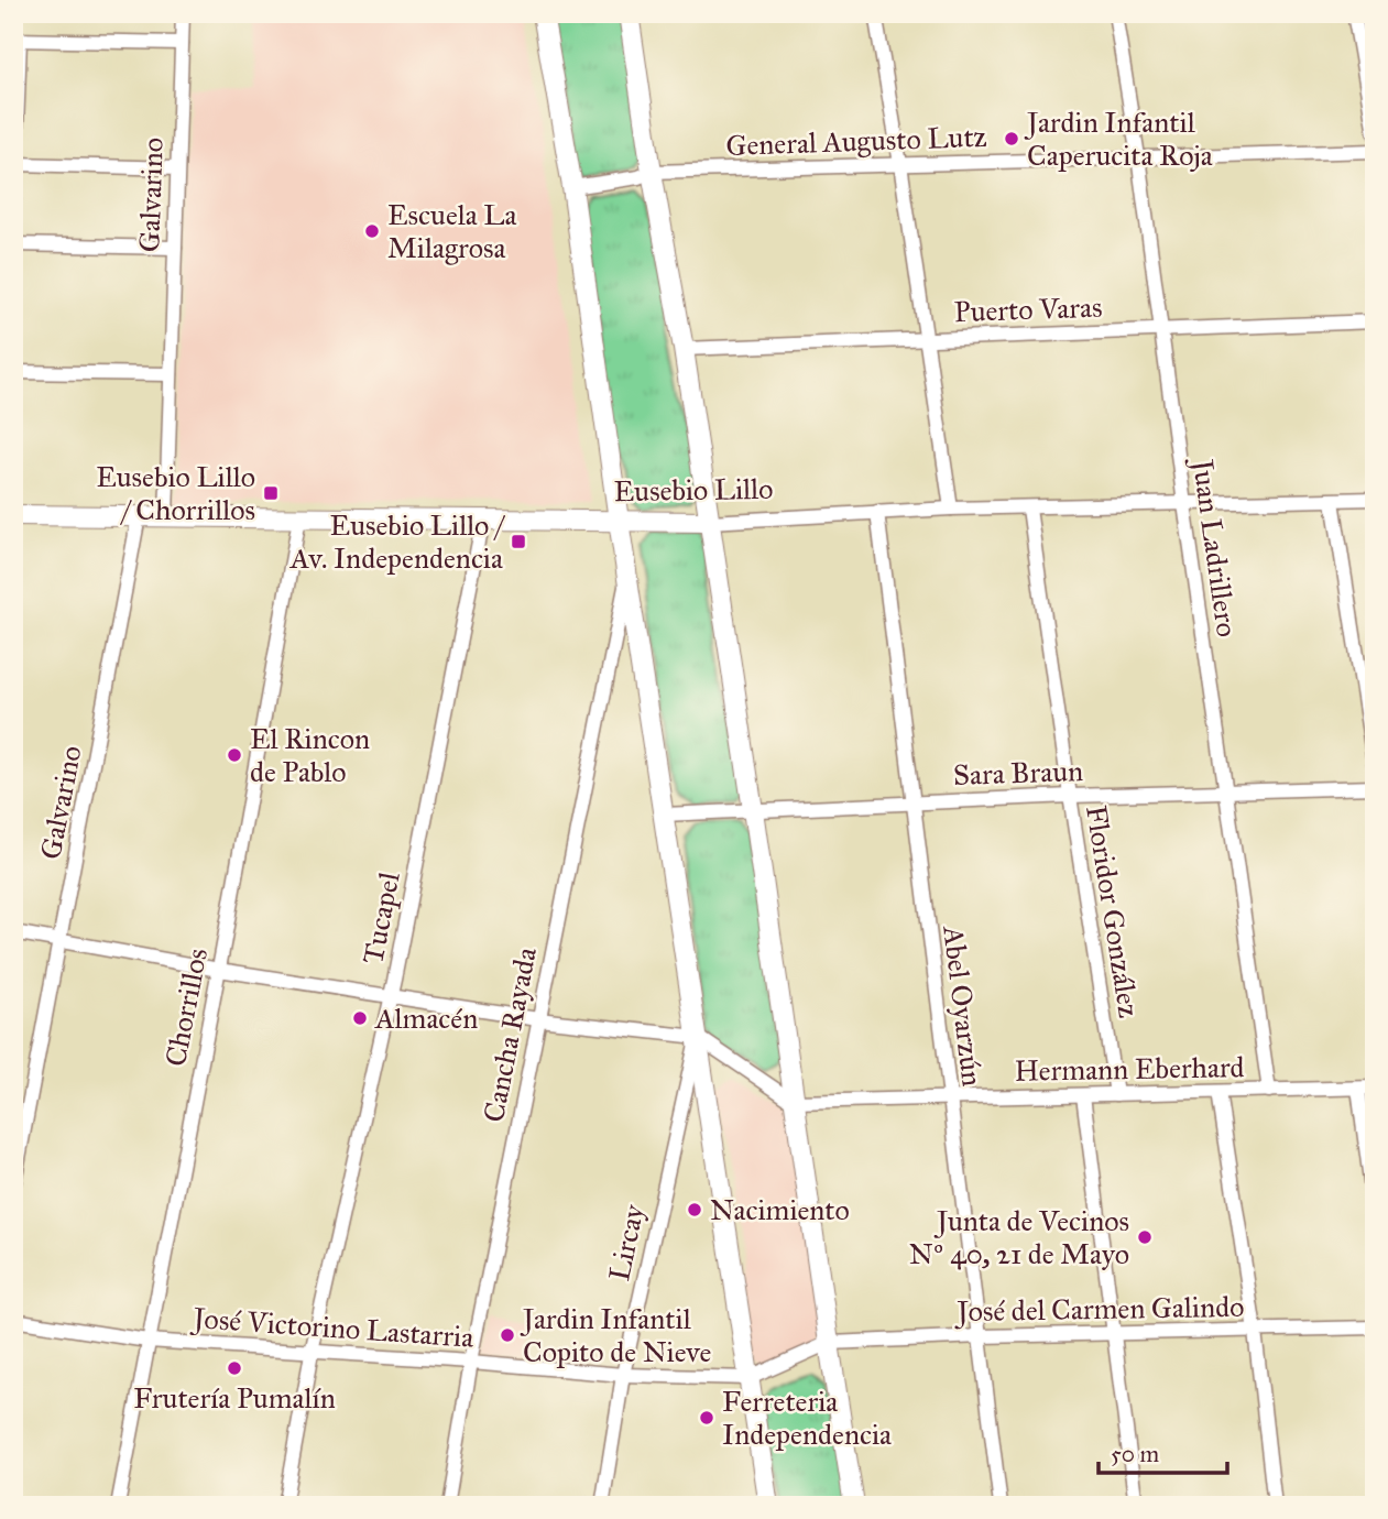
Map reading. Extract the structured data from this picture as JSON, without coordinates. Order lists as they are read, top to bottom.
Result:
{
  "streets": {
    "main road": ["Eusebio Lillo"],
    "street": [
      "General Augusto Lutz",
      "Galvarino",
      "Puerto Varas",
      "Juan Ladrillero",
      "Sara Braun",
      "Floridor González",
      "Tucapel",
      "Abel Oyarzún",
      "Chorrillos",
      "Cancha Rayada",
      "Hermann Eberhard",
      "Lircay",
      "José del Carmen Galindo",
      "José Victorino Lastarria"
    ]
  },
  "crossings": [
    ["General Augusto Lutz", "Juan Ladrillero"],
    ["Galvarino", "Eusebio Lillo"],
    ["Puerto Varas", "Juan Ladrillero"],
    ["Eusebio Lillo", "Juan Ladrillero"],
    ["Eusebio Lillo", "Floridor González"],
    ["Eusebio Lillo", "Tucapel"],
    ["Eusebio Lillo", "Abel Oyarzún"],
    ["Eusebio Lillo", "Chorrillos"],
    ["Juan Ladrillero", "Sara Braun"],
    ["Juan Ladrillero", "Hermann Eberhard"],
    ["Sara Braun", "Floridor González"],
    ["Sara Braun", "Abel Oyarzún"],
    ["Floridor González", "Hermann Eberhard"],
    ["Tucapel", "José Victorino Lastarria"],
    ["Abel Oyarzún", "Hermann Eberhard"],
    ["Abel Oyarzún", "José del Carmen Galindo"],
    ["Chorrillos", "José Victorino Lastarria"],
    ["Cancha Rayada", "José Victorino Lastarria"],
    ["Lircay", "José Victorino Lastarria"],
    ["José del Carmen Galindo", "José Victorino Lastarria"]
  ],
  "places": {
    "other": [
      "Jardin Infantil Caperucita Roja",
      "Escuela La Milagrosa",
      "El Rincon de Pablo",
      "Almacén",
      "Nacimiento",
      "Junta de Vecinos Nº 40, 21 de Mayo",
      "Jardin Infantil Copito de Nieve",
      "Frutería Pumalín",
      "Ferreteria Independencia"
    ],
    "transit": ["Eusebio Lillo / Chorrillos", "Eusebio Lillo / Av. Independencia"]
  },
  "scale_bar": "50 m"
}
